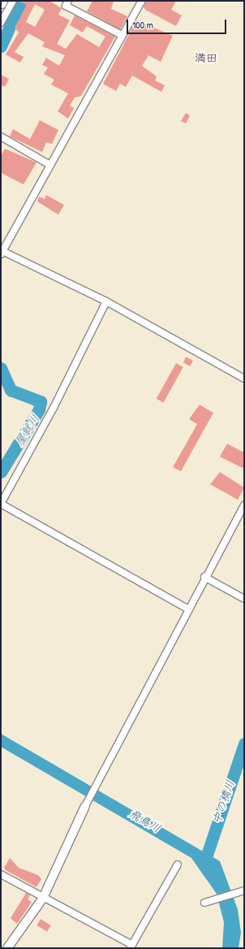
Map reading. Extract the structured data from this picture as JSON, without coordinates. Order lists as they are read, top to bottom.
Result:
{
  "districts": ["満田"],
  "water": ["屋就川", "中の橋川", "飛鳥川"],
  "scale_bar": "100 m"
}
